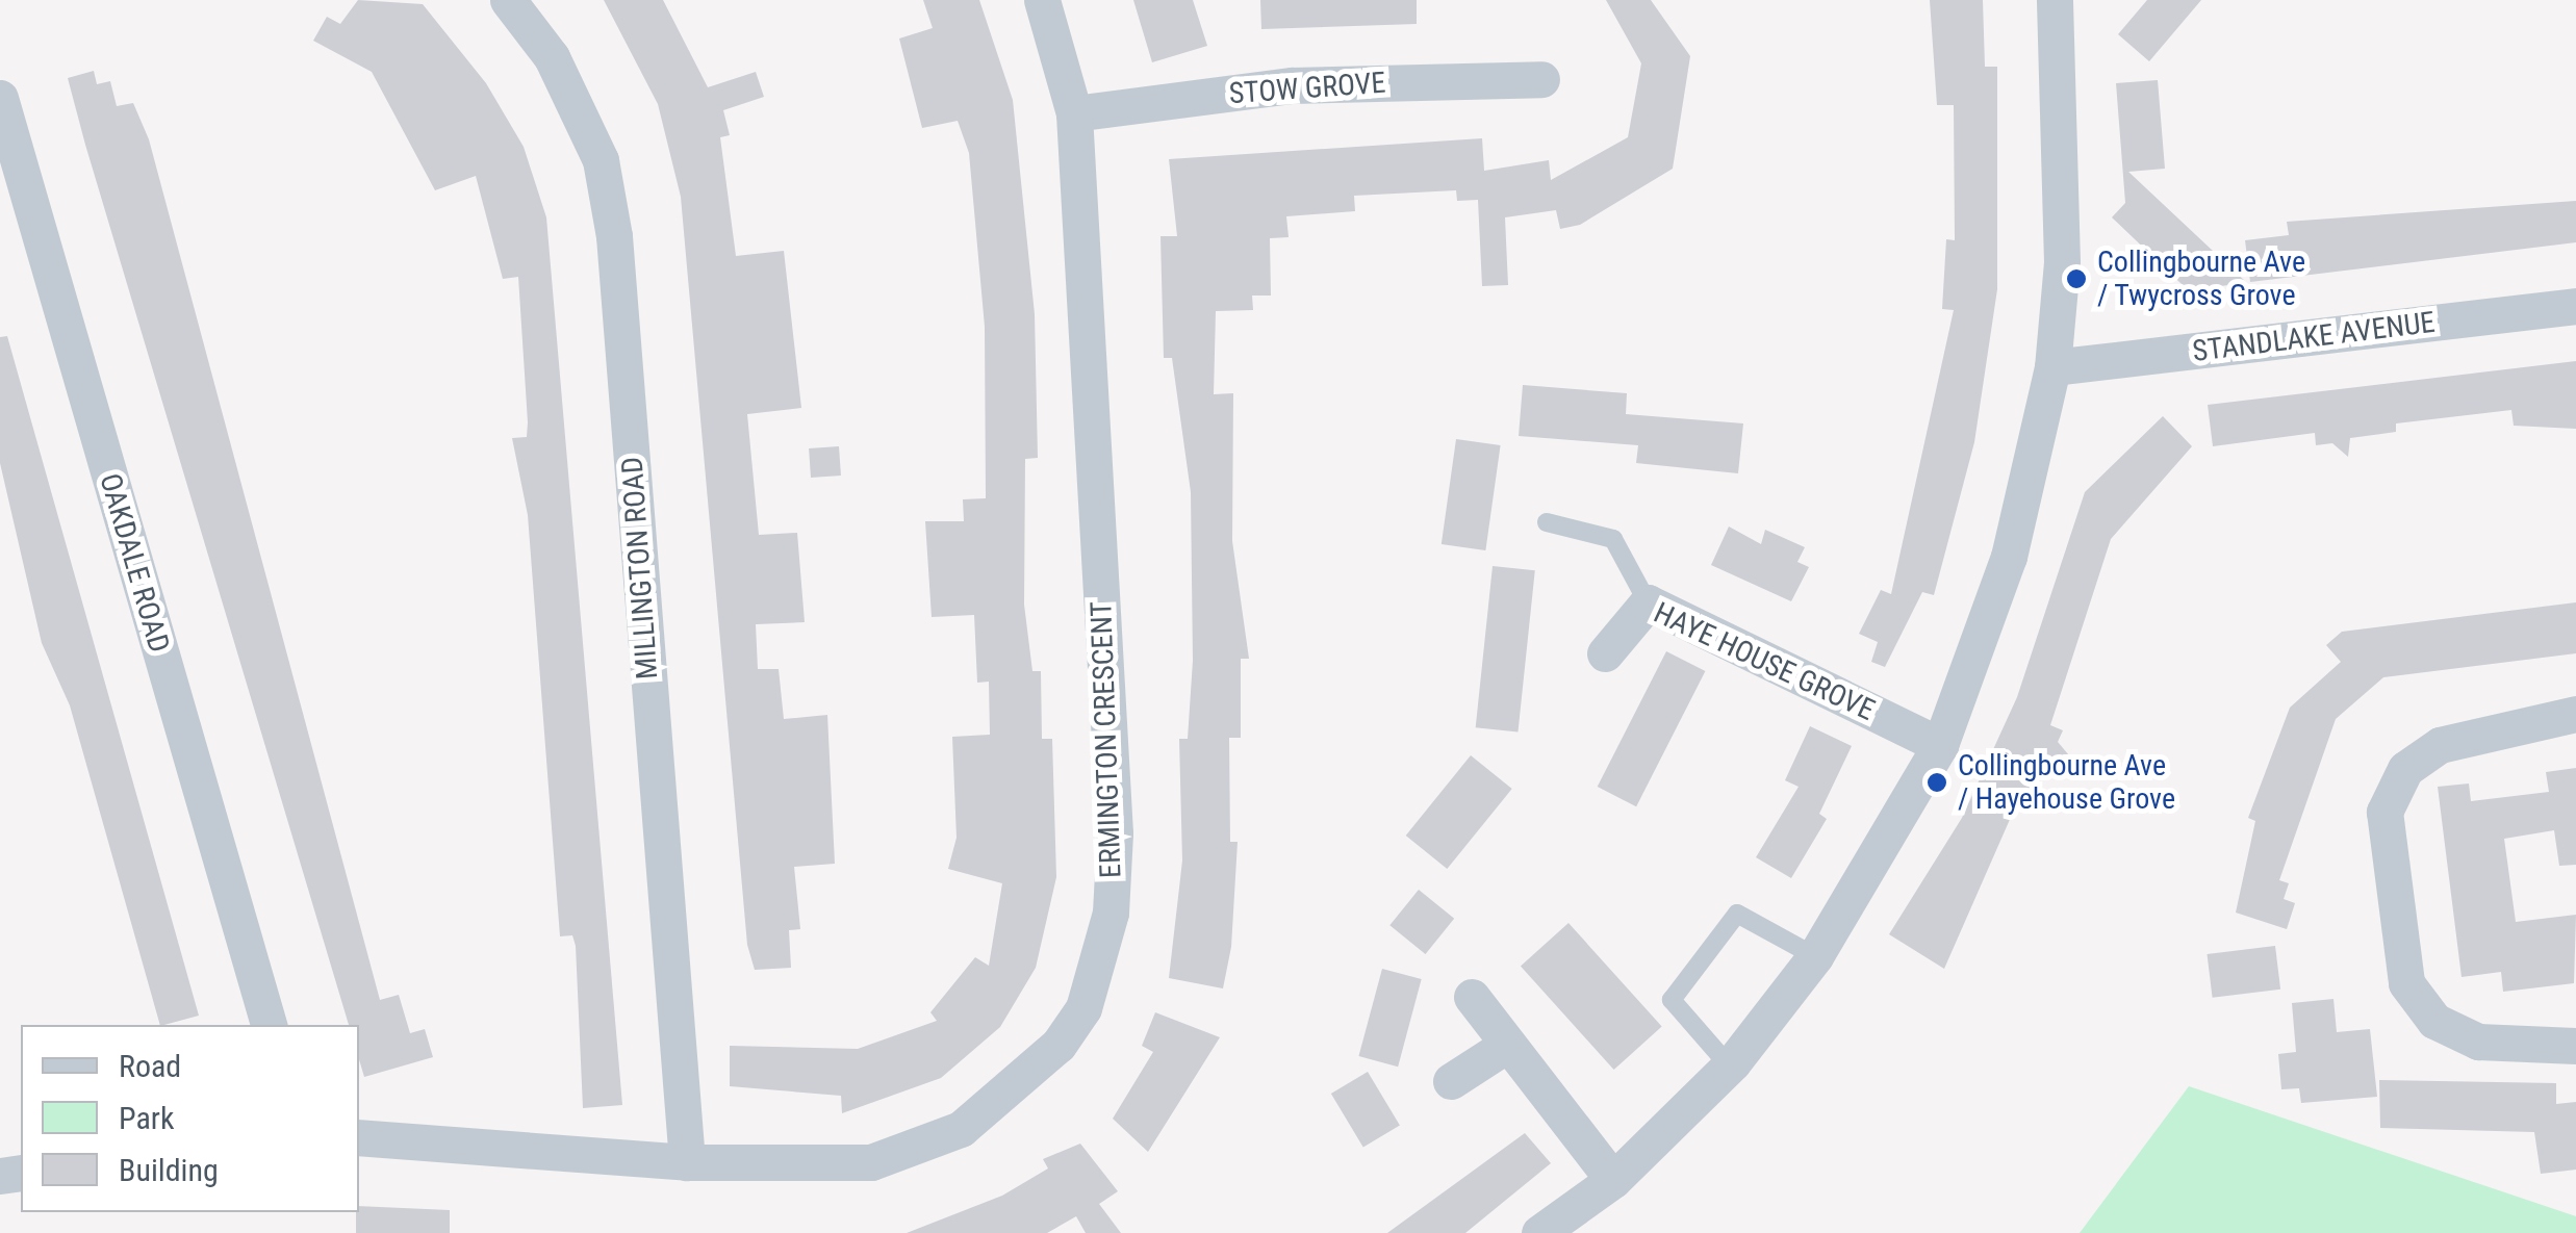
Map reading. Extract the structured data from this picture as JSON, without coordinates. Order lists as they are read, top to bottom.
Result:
{
  "streets": {
    "street": [
      "STOW GROVE",
      "STANDLAKE AVENUE",
      "OAKDALE ROAD",
      "MILLINGTON ROAD",
      "HAYE HOUSE GROVE",
      "ERMINGTON CRESCENT"
    ]
  },
  "crossings": [
    ["STOW GROVE", "ERMINGTON CRESCENT"],
    ["MILLINGTON ROAD", "ERMINGTON CRESCENT"]
  ],
  "places": ["Collingbourne Ave / Twycross Grove", "Collingbourne Ave / Hayehouse Grove"],
  "legend": ["Road", "Park", "Building"]
}
